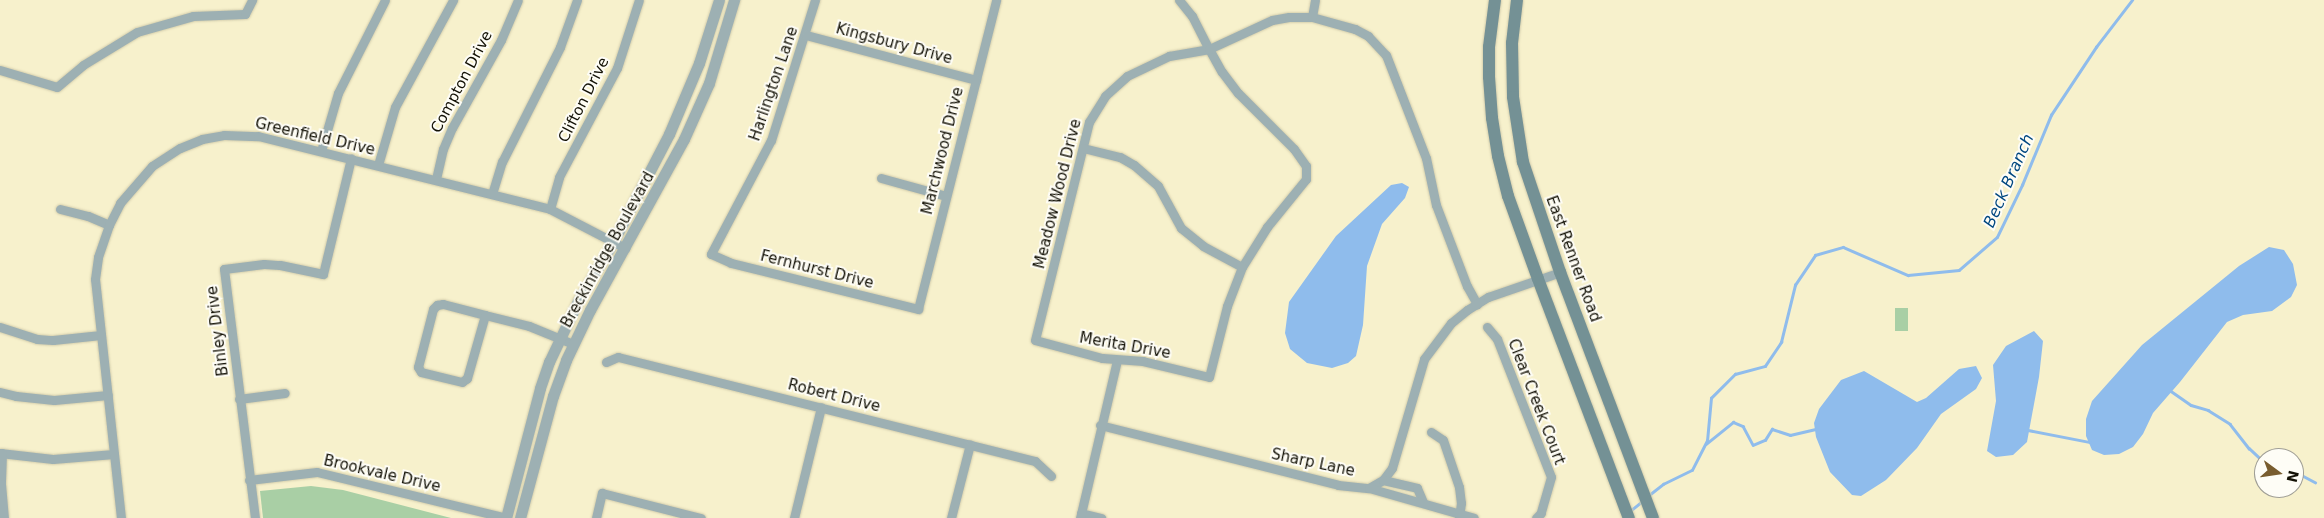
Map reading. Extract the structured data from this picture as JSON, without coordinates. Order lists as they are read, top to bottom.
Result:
{
  "streets": {
    "main road": ["East Renner Road"],
    "street": [
      "Kingsbury Drive",
      "Compton Drive",
      "Harlington Lane",
      "Clifton Drive",
      "Greenfield Drive",
      "Marchwood Drive",
      "Meadow Wood Drive",
      "Breckinridge Boulevard",
      "Fernhurst Drive",
      "Binley Drive",
      "Merita Drive",
      "Robert Drive",
      "Clear Creek Court",
      "Sharp Lane",
      "Brookvale Drive"
    ]
  },
  "crossings": [
    ["Kingsbury Drive", "Harlington Lane"],
    ["Kingsbury Drive", "Marchwood Drive"],
    ["Compton Drive", "Greenfield Drive"],
    ["Harlington Lane", "Fernhurst Drive"],
    ["Clifton Drive", "Greenfield Drive"],
    ["Greenfield Drive", "Breckinridge Boulevard"],
    ["Greenfield Drive", "Binley Drive"],
    ["Marchwood Drive", "Fernhurst Drive"],
    ["Meadow Wood Drive", "Merita Drive"],
    ["Breckinridge Boulevard", "Brookvale Drive"],
    ["Binley Drive", "Brookvale Drive"]
  ],
  "water": ["Beck Branch"],
  "north": "right"
}
